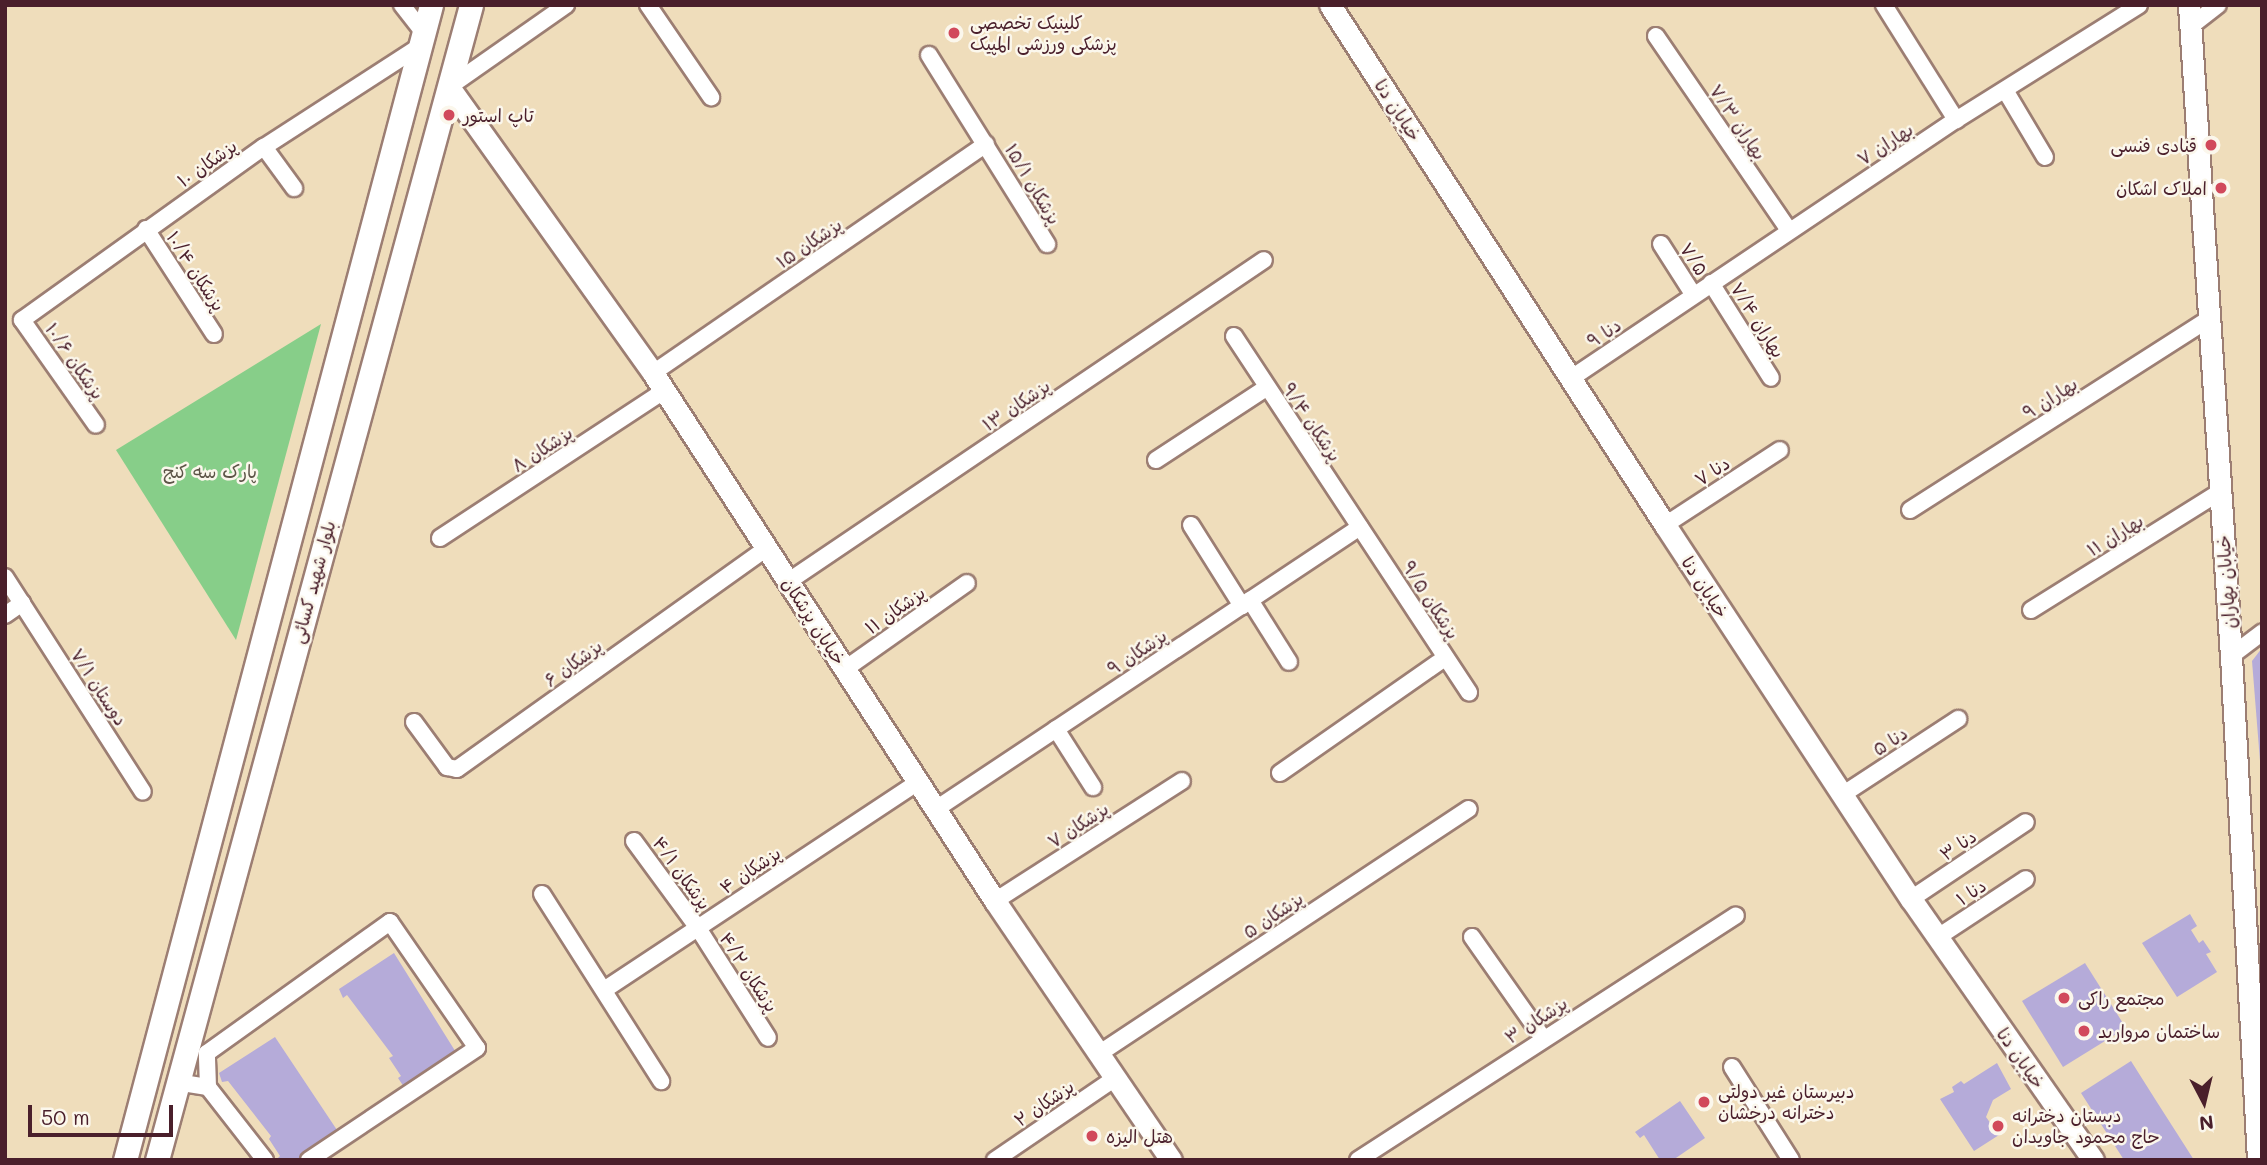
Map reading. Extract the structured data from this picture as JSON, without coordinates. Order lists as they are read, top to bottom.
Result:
{
  "streets": {
    "main road": ["بلوار شهید کسائی"],
    "street": [
      "خیابان دنا",
      "۷/۳ بهاران",
      "۷ بهاران",
      "۱۰ پزشکان",
      "۱۵/۱ پزشکان",
      "۱۵ پزشکان",
      "۷/۵",
      "۱۰/۴ پزشکان",
      "۷/۴ بهاران",
      "۹ دنا",
      "۱۰/۶ پزشکان",
      "۹ بهاران",
      "۱۳ پزشکان",
      "۹/۴ پزشکان",
      "۸ پزشکان",
      "۷ دنا",
      "۱۱ بهاران",
      "خیابان بهاران",
      "۹/۵ پزشکان",
      "۱۱ پزشکان",
      "خیابان پزشکان",
      "۹ پزشکان",
      "۶ پزشکان",
      "۷/۱ دوستان",
      "۵ دنا",
      "۷ پزشکان",
      "۳ دنا",
      "۴ پزشکان",
      "۴/۱ پزشکان",
      "۱ دنا",
      "۵ پزشکان",
      "۴/۲ پزشکان",
      "۳ پزشکان",
      "۲ پزشکان"
    ]
  },
  "crossings": [
    ["خیابان دنا", "۹ دنا"],
    ["خیابان دنا", "۷ دنا"],
    ["خیابان دنا", "۵ دنا"],
    ["خیابان دنا", "۳ دنا"],
    ["خیابان دنا", "۱ دنا"],
    ["۷/۳ بهاران", "۷ بهاران"],
    ["۷ بهاران", "۷/۵"],
    ["۷ بهاران", "۷/۴ بهاران"],
    ["۷ بهاران", "۹ دنا"],
    ["۱۰ پزشکان", "۱۰/۴ پزشکان"],
    ["۱۰ پزشکان", "۱۰/۶ پزشکان"],
    ["۱۰ پزشکان", "بلوار شهید کسائی"],
    ["۱۵/۱ پزشکان", "۱۵ پزشکان"],
    ["۱۵ پزشکان", "۸ پزشکان"],
    ["۱۵ پزشکان", "خیابان پزشکان"],
    ["۹ بهاران", "خیابان بهاران"],
    ["۱۳ پزشکان", "خیابان پزشکان"],
    ["۹/۴ پزشکان", "۹/۵ پزشکان"],
    ["۹/۴ پزشکان", "۹ پزشکان"],
    ["۸ پزشکان", "خیابان پزشکان"],
    ["۱۱ بهاران", "خیابان بهاران"],
    ["بلوار شهید کسائی", "خیابان پزشکان"],
    ["۹/۵ پزشکان", "۹ پزشکان"],
    ["۱۱ پزشکان", "خیابان پزشکان"],
    ["خیابان پزشکان", "۹ پزشکان"],
    ["خیابان پزشکان", "۶ پزشکان"],
    ["خیابان پزشکان", "۷ پزشکان"],
    ["خیابان پزشکان", "۴ پزشکان"],
    ["خیابان پزشکان", "۵ پزشکان"],
    ["خیابان پزشکان", "۲ پزشکان"],
    ["۴ پزشکان", "۴/۱ پزشکان"],
    ["۴ پزشکان", "۴/۲ پزشکان"],
    ["۴/۱ پزشکان", "۴/۲ پزشکان"]
  ],
  "parks": ["پارک سه کنج"],
  "places": [
    "کلینیک تخصصی پزشکی ورزشی المپیک",
    "تاپ استور",
    "قنادی فنسی",
    "املاک اشکان",
    "مجتمع راکی",
    "ساختمان مروارید",
    "دبیرستان غیر دولتی دخترانه درخشان",
    "دبستان دخترانه حاج محمود جاویدان",
    "هتل الیزه"
  ],
  "scale_bar": "50 m",
  "north": "bottom"
}
